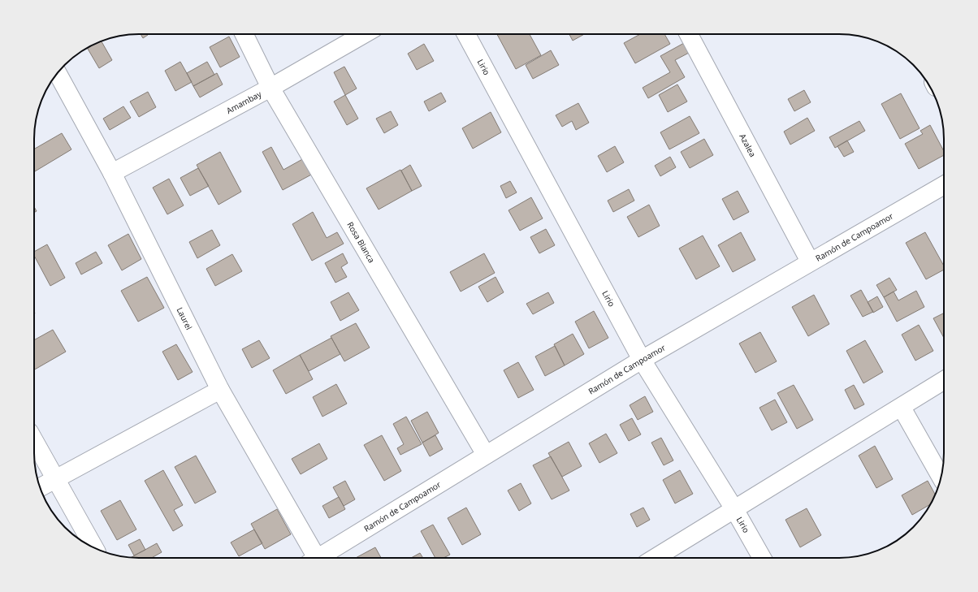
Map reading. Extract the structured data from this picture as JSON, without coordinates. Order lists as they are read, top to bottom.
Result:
{
  "streets": {
    "street": [
      "Lirio",
      "Amambay",
      "Azalea",
      "Ramón de Campoamor",
      "Rosa Blanca",
      "Laurel"
    ]
  },
  "crossings": [
    ["Lirio", "Ramón de Campoamor"],
    ["Amambay", "Rosa Blanca"],
    ["Amambay", "Laurel"],
    ["Azalea", "Ramón de Campoamor"],
    ["Ramón de Campoamor", "Rosa Blanca"]
  ]
}
